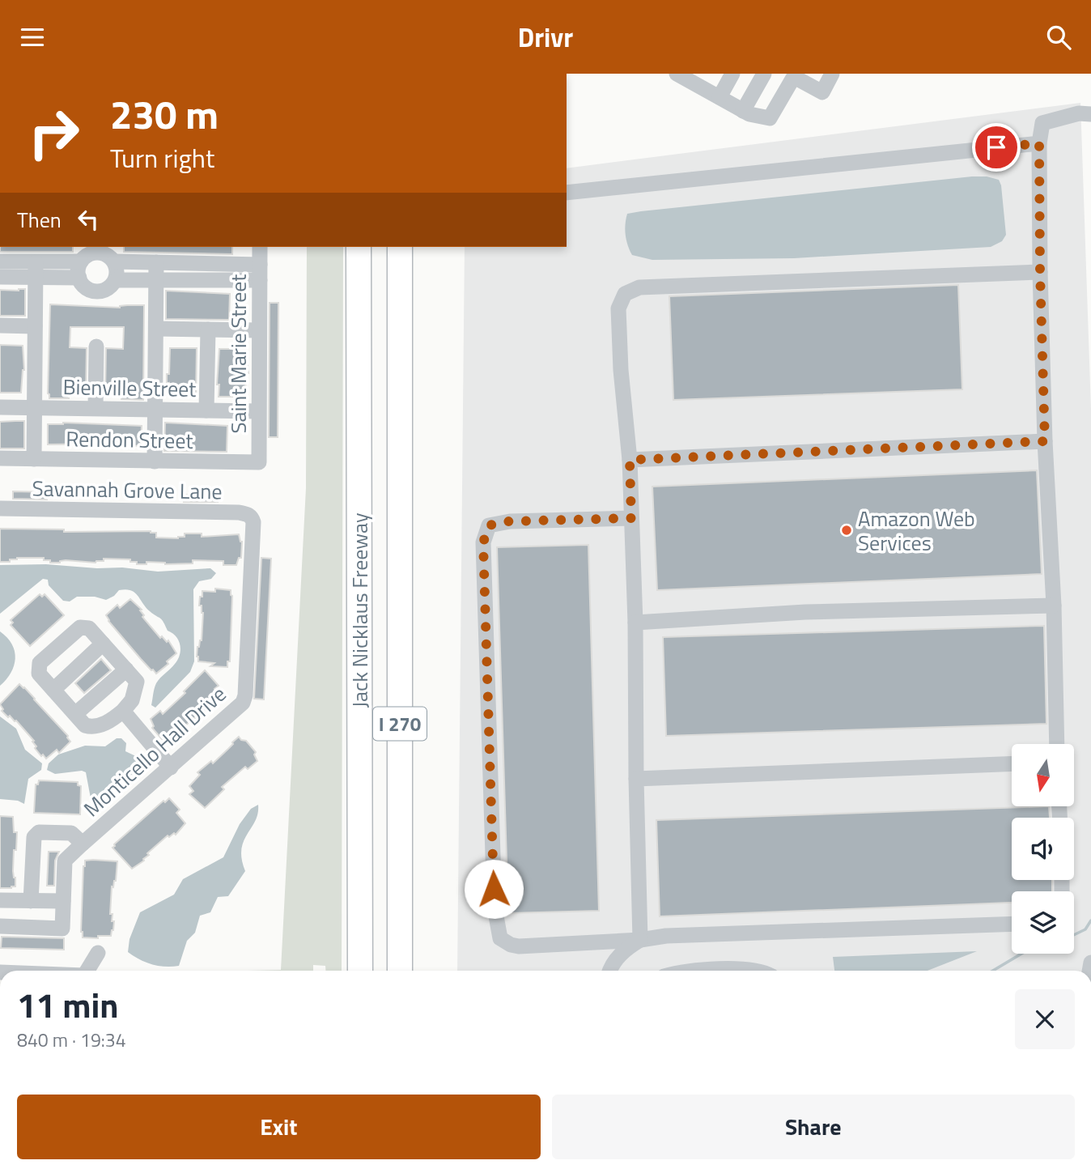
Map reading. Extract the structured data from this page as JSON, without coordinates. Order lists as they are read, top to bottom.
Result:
{
  "streets": {
    "highway": ["Jack Nicklaus Freeway", "I 270"],
    "street": [
      "Saint Marie Street",
      "Bienville Street",
      "Rendon Street",
      "Savannah Grove Lane",
      "Monticello Hall Drive"
    ]
  },
  "crossings": [
    ["Saint Marie Street", "Bienville Street"],
    ["Saint Marie Street", "Rendon Street"],
    ["Savannah Grove Lane", "Monticello Hall Drive"]
  ],
  "places": ["Amazon Web Services"],
  "north": "bottom",
  "page": {
    "header": "Drivr",
    "turn": ["230 m", "Turn right"],
    "then": "Then",
    "heading": ["11 min", "840 m · 19:34"],
    "buttons": ["Exit", "Share"]
  }
}
